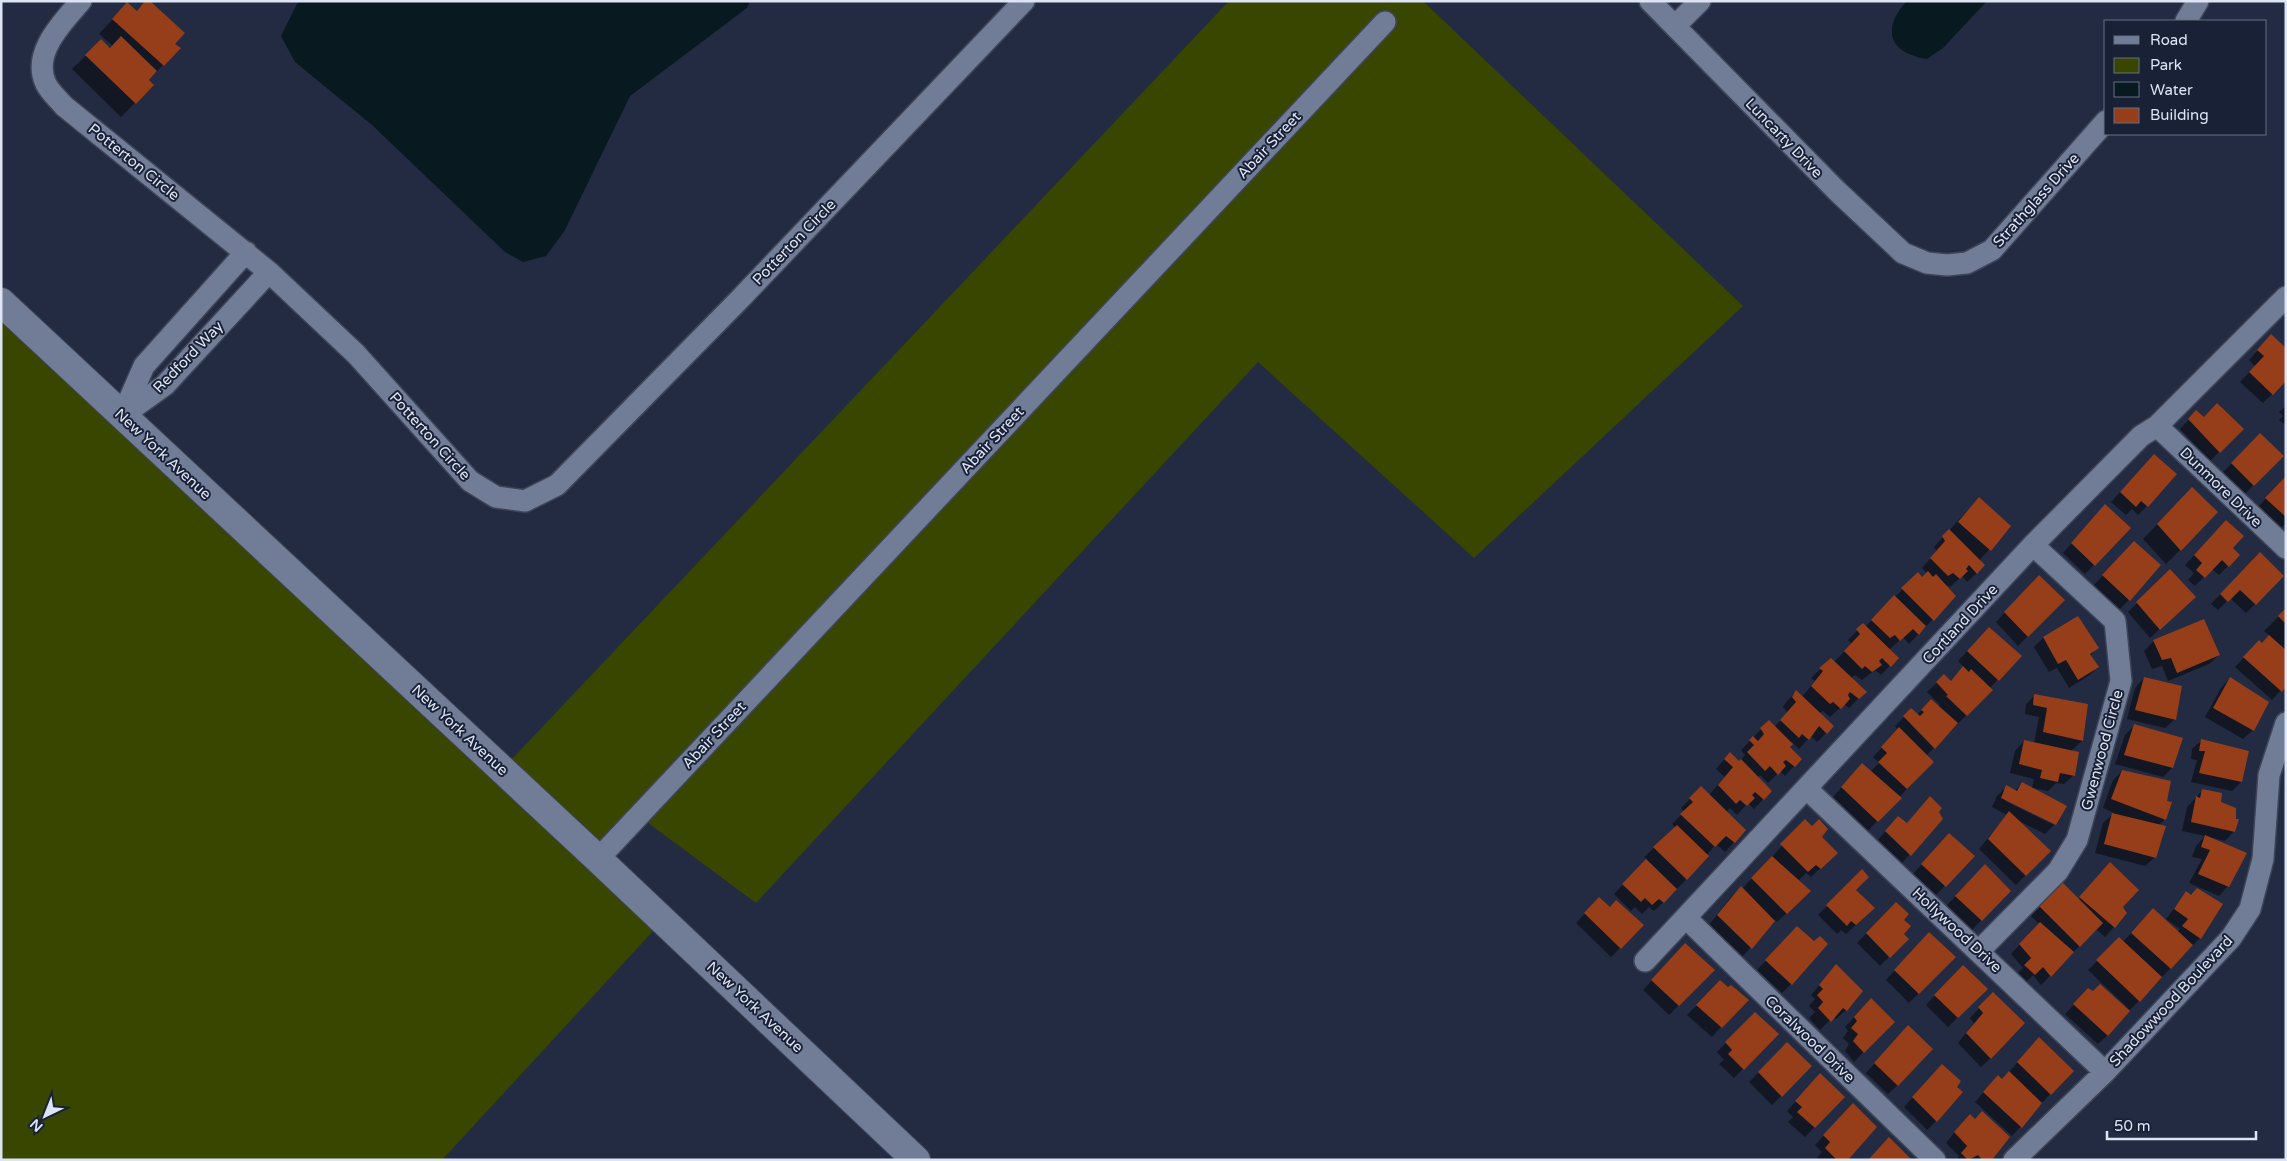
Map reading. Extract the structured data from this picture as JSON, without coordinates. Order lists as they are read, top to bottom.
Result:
{
  "streets": {
    "street": [
      "Luncarty Drive",
      "Abair Street",
      "Potterton Circle",
      "Strathglass Drive",
      "Redford Way",
      "New York Avenue",
      "Dunmore Drive",
      "Cortland Drive",
      "Gwenwood Circle",
      "Hollywood Drive",
      "Shadowwood Boulevard",
      "Coralwood Drive"
    ]
  },
  "crossings": [
    ["Luncarty Drive", "Strathglass Drive"],
    ["Abair Street", "New York Avenue"],
    ["Potterton Circle", "Redford Way"],
    ["Redford Way", "New York Avenue"],
    ["Dunmore Drive", "Cortland Drive"],
    ["Cortland Drive", "Gwenwood Circle"],
    ["Cortland Drive", "Hollywood Drive"],
    ["Cortland Drive", "Coralwood Drive"],
    ["Gwenwood Circle", "Hollywood Drive"],
    ["Hollywood Drive", "Shadowwood Boulevard"]
  ],
  "legend": [
    "Road",
    "Park",
    "Water",
    "Building"
  ],
  "scale_bar": "50 m",
  "north": "bottom left"
}
